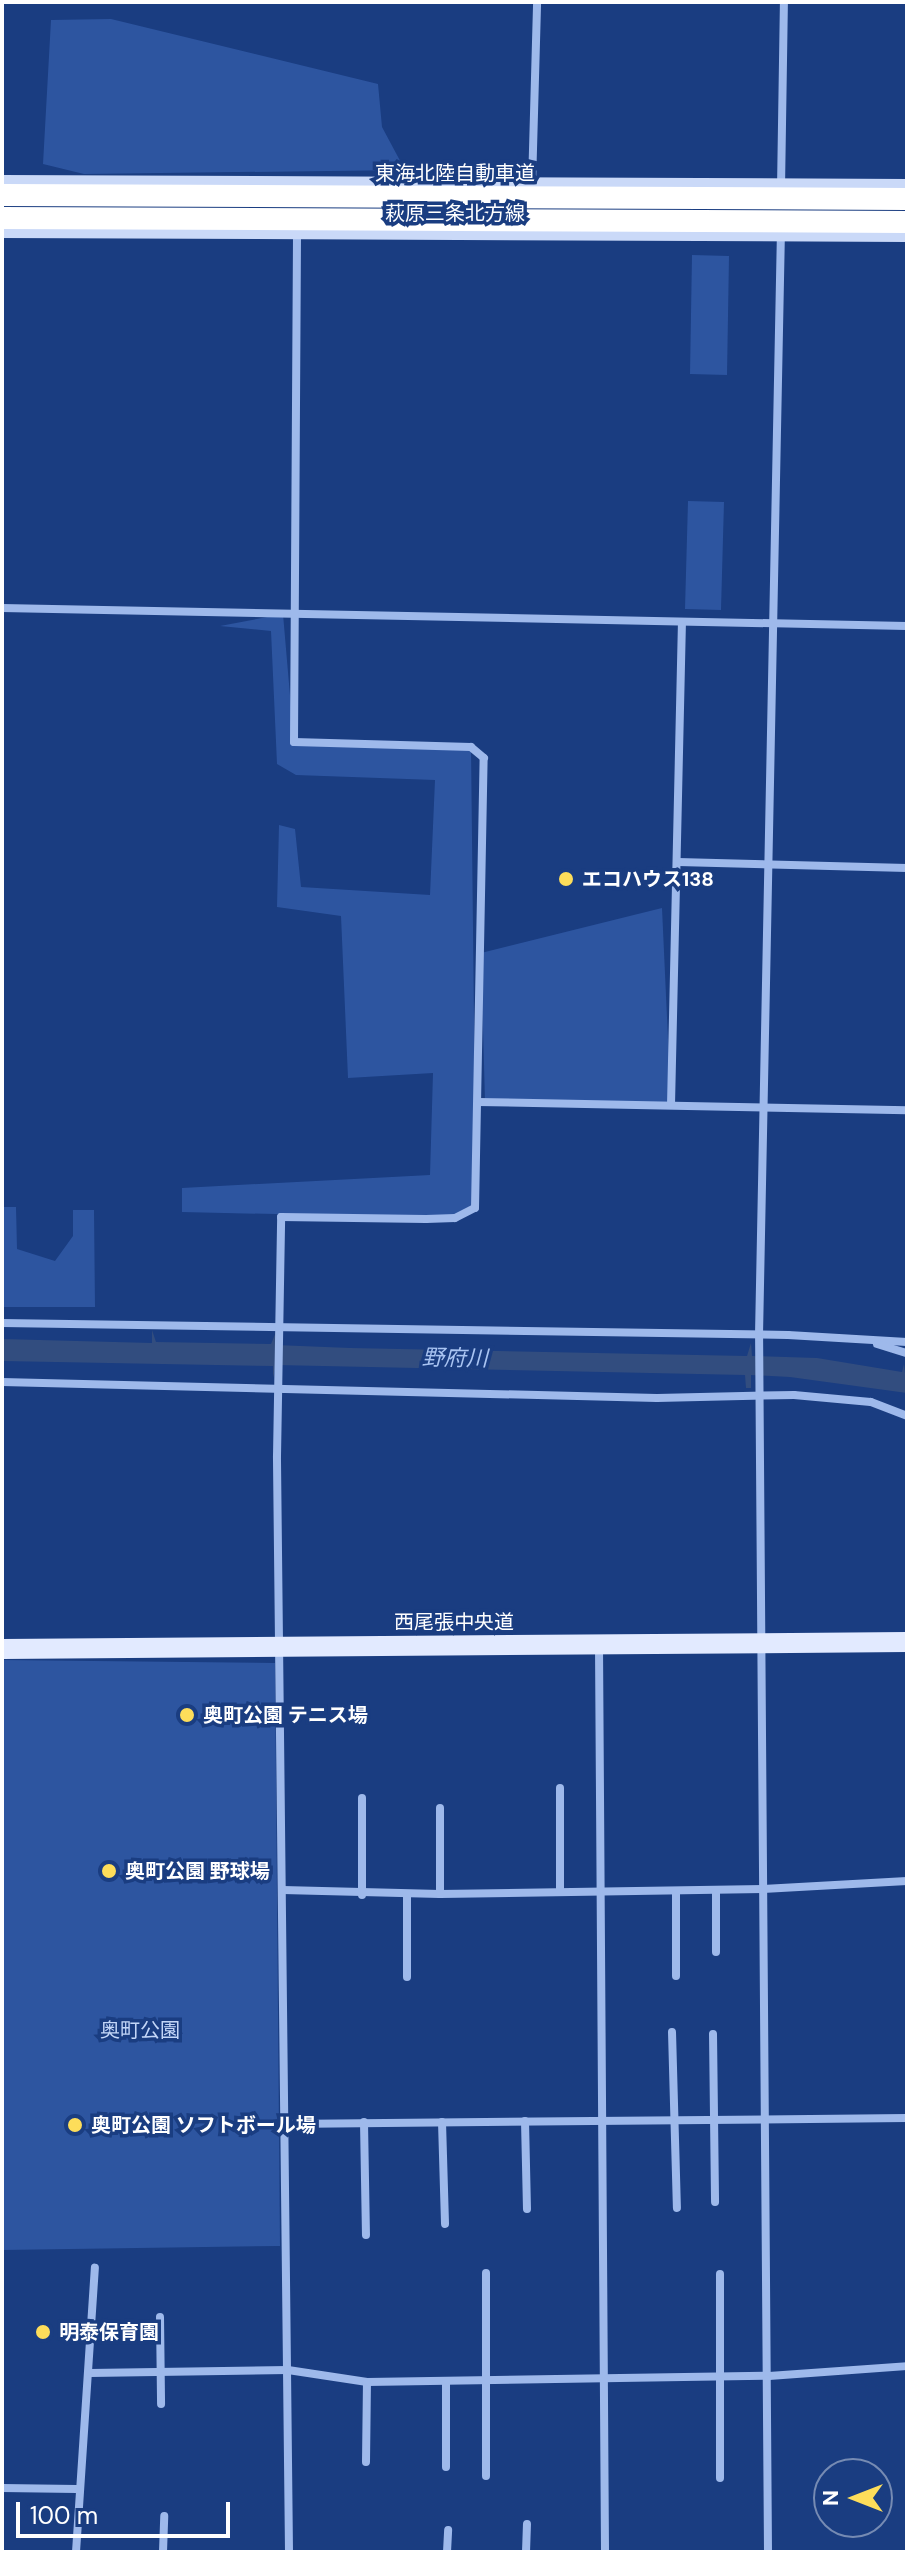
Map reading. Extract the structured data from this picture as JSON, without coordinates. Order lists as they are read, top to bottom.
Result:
{
  "streets": {
    "highway": ["東海北陸自動車道"],
    "main road": ["萩原三条北方線", "西尾張中央道"]
  },
  "water": ["野府川"],
  "parks": ["奥町公園"],
  "places": [
    "エコハウス138",
    "奥町公園 テニス場",
    "奥町公園 野球場",
    "奥町公園 ソフトボール場",
    "明泰保育園"
  ],
  "scale_bar": "100 m",
  "north": "left"
}
